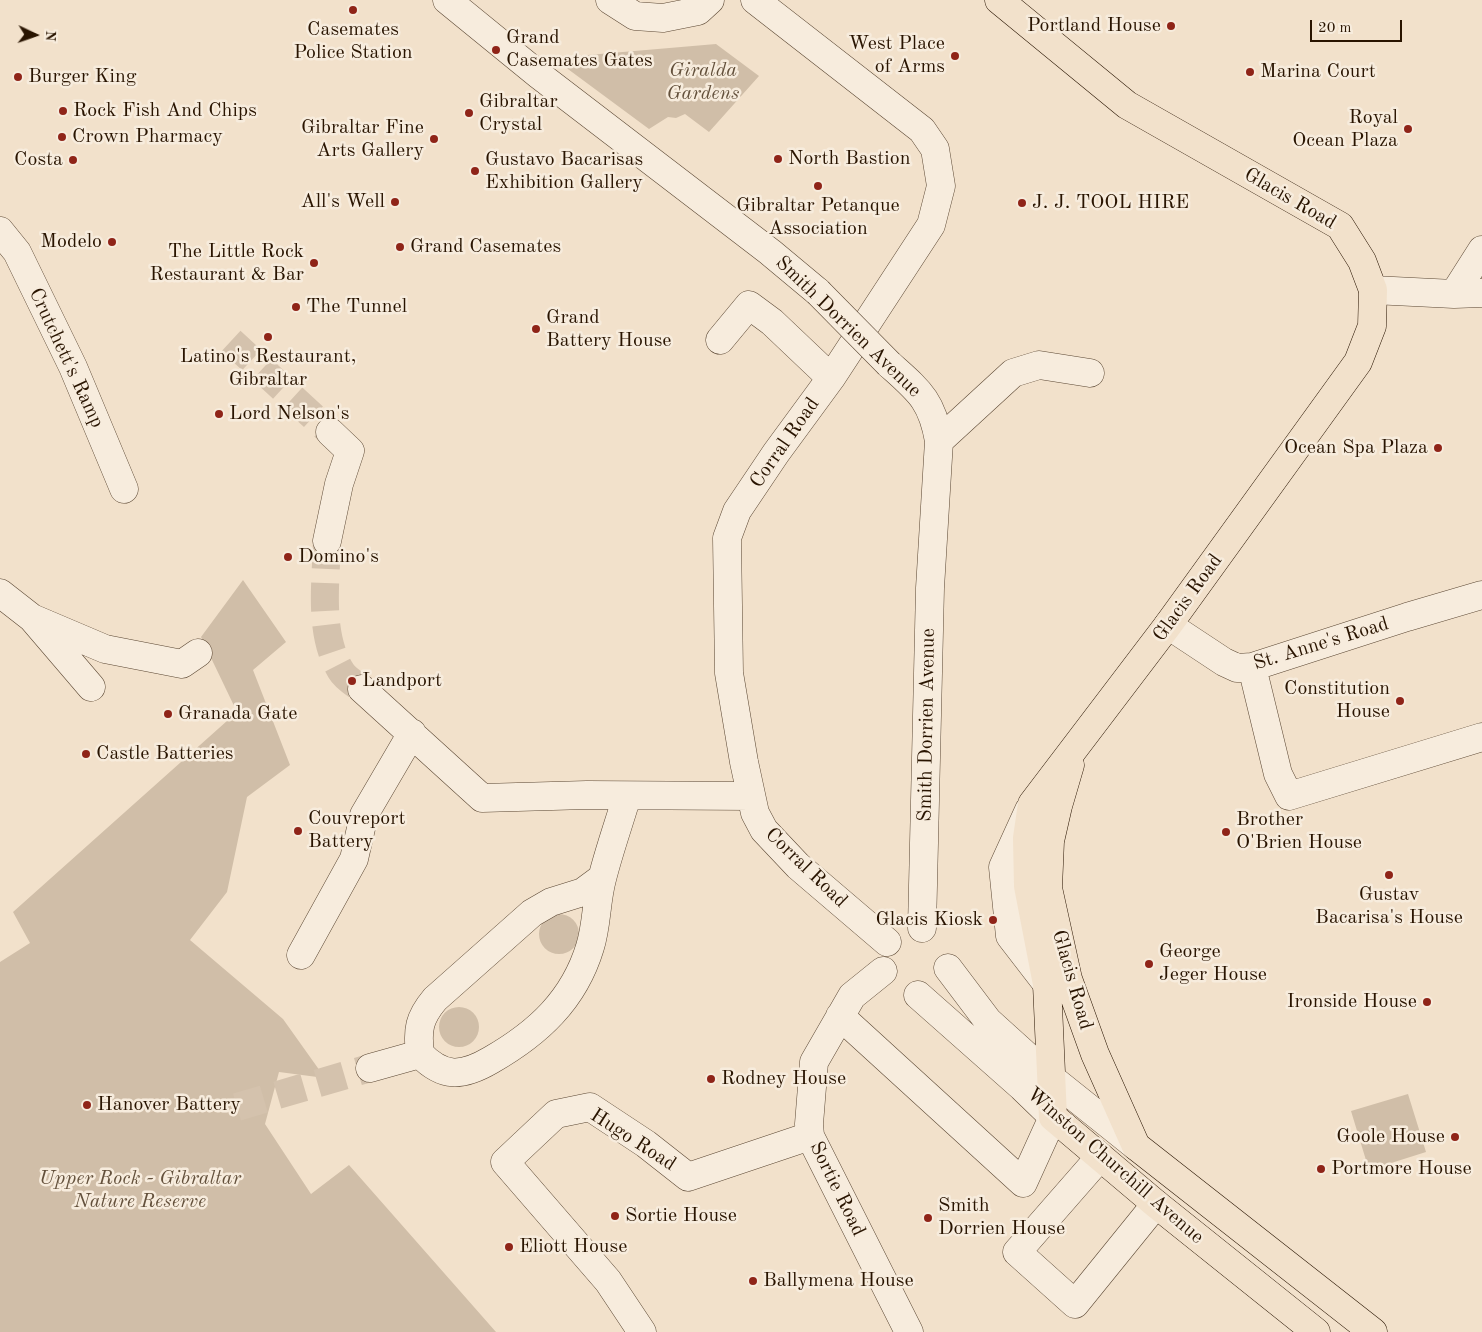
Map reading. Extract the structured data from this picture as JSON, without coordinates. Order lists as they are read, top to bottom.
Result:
{
  "streets": {
    "main road": ["Glacis Road", "Winston Churchill Avenue"],
    "street": [
      "Smith Dorrien Avenue",
      "Crutchett's Ramp",
      "Corral Road",
      "St. Anne's Road",
      "Hugo Road",
      "Sortie Road"
    ]
  },
  "crossings": [
    ["Glacis Road", "St. Anne's Road"],
    ["Glacis Road", "Winston Churchill Avenue"],
    ["Smith Dorrien Avenue", "Corral Road"],
    ["Smith Dorrien Avenue", "Winston Churchill Avenue"],
    ["Smith Dorrien Avenue", "Sortie Road"],
    ["Corral Road", "Winston Churchill Avenue"],
    ["Corral Road", "Sortie Road"],
    ["Hugo Road", "Sortie Road"],
    ["Winston Churchill Avenue", "Sortie Road"]
  ],
  "parks": ["Giralda Gardens", "Upper Rock - Gibraltar Nature Reserve"],
  "places": [
    "Casemates Police Station",
    "Portland House",
    "Grand Casemates Gates",
    "West Place of Arms",
    "Marina Court",
    "Burger King",
    "Rock Fish And Chips",
    "Gibraltar Crystal",
    "Royal Ocean Plaza",
    "Crown Pharmacy",
    "Gibraltar Fine Arts Gallery",
    "North Bastion",
    "Costa",
    "Gustavo Bacarisas Exhibition Gallery",
    "Gibraltar Petanque Association",
    "All's Well",
    "J. J. TOOL HIRE",
    "Modelo",
    "Grand Casemates",
    "The Little Rock Restaurant & Bar",
    "The Tunnel",
    "Grand Battery House",
    "Latino's Restaurant, Gibraltar",
    "Lord Nelson's",
    "Ocean Spa Plaza",
    "Domino's",
    "Landport",
    "Constitution House",
    "Granada Gate",
    "Castle Batteries",
    "Couvreport Battery",
    "Brother O'Brien House",
    "Gustav Bacarisa's House",
    "Glacis Kiosk",
    "George Jeger House",
    "Ironside House",
    "Rodney House",
    "Hanover Battery",
    "Goole House",
    "Portmore House",
    "Sortie House",
    "Smith Dorrien House",
    "Eliott House",
    "Ballymena House"
  ],
  "scale_bar": "20 m",
  "north": "right"
}
